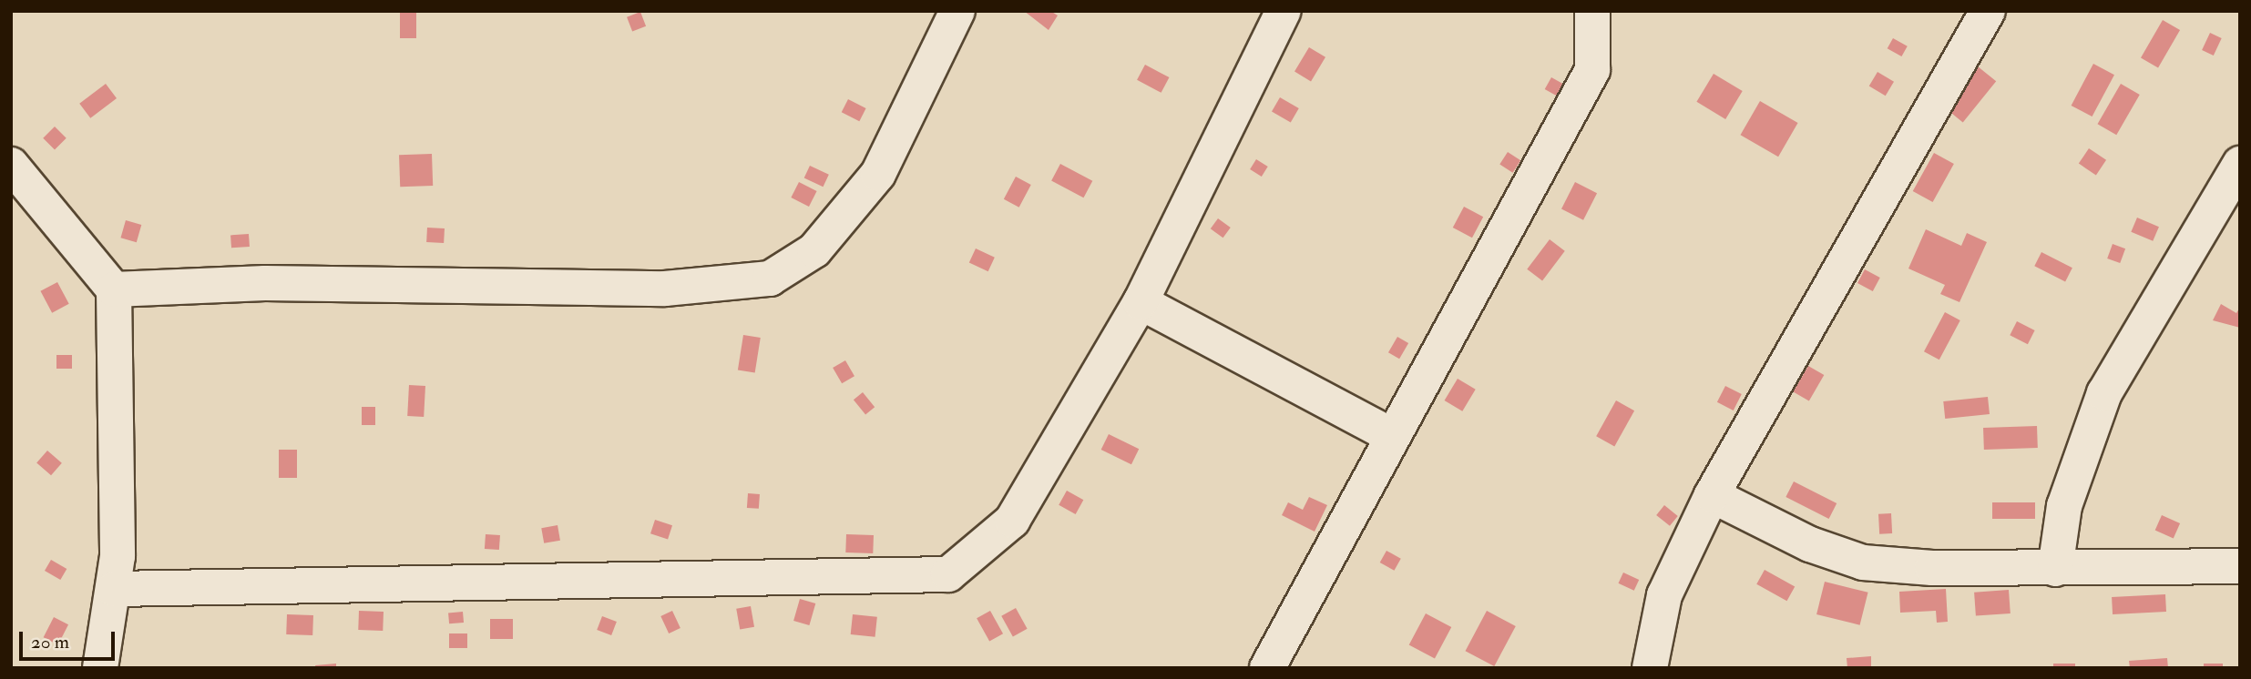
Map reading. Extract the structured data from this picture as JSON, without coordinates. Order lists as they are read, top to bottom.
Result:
{
  "scale_bar": "20 m"
}
